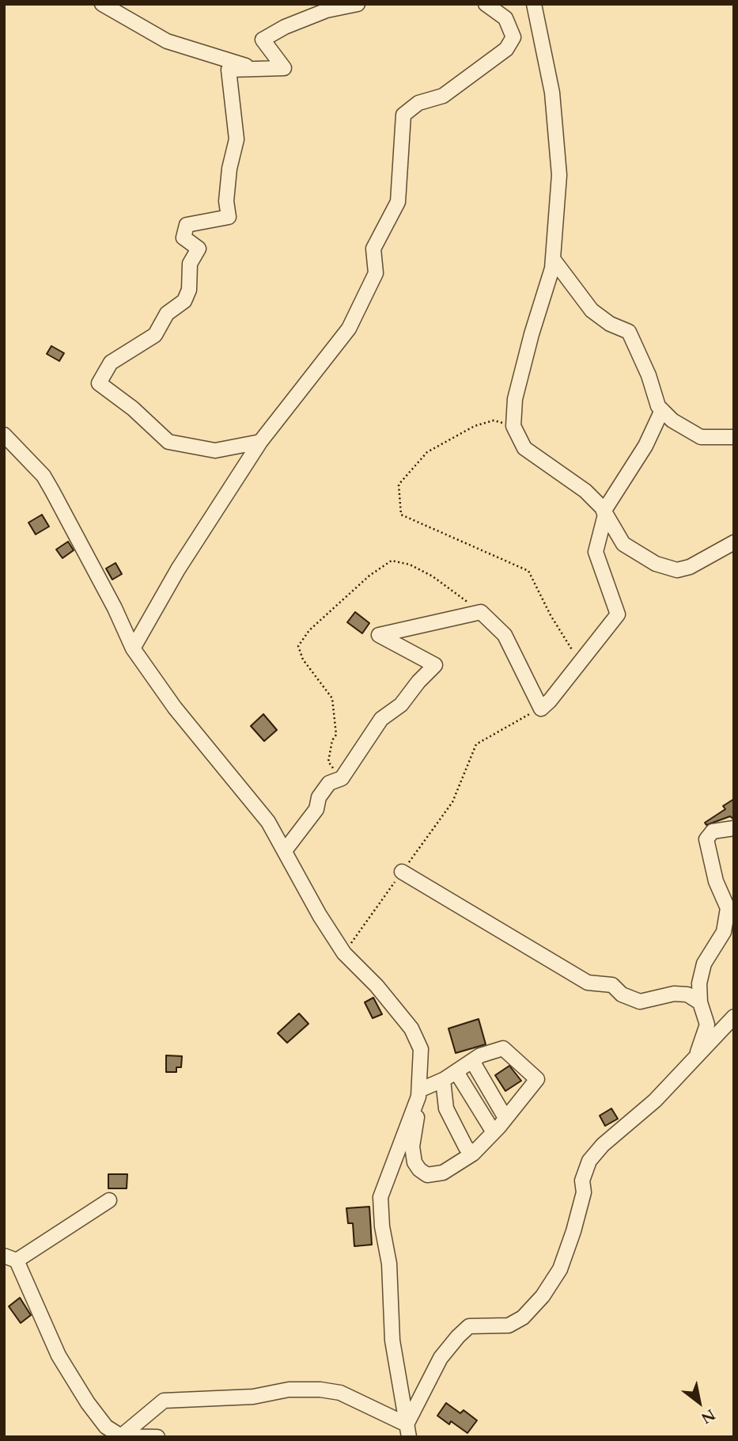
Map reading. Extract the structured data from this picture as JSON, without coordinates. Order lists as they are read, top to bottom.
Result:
{
  "north": "bottom right"
}
